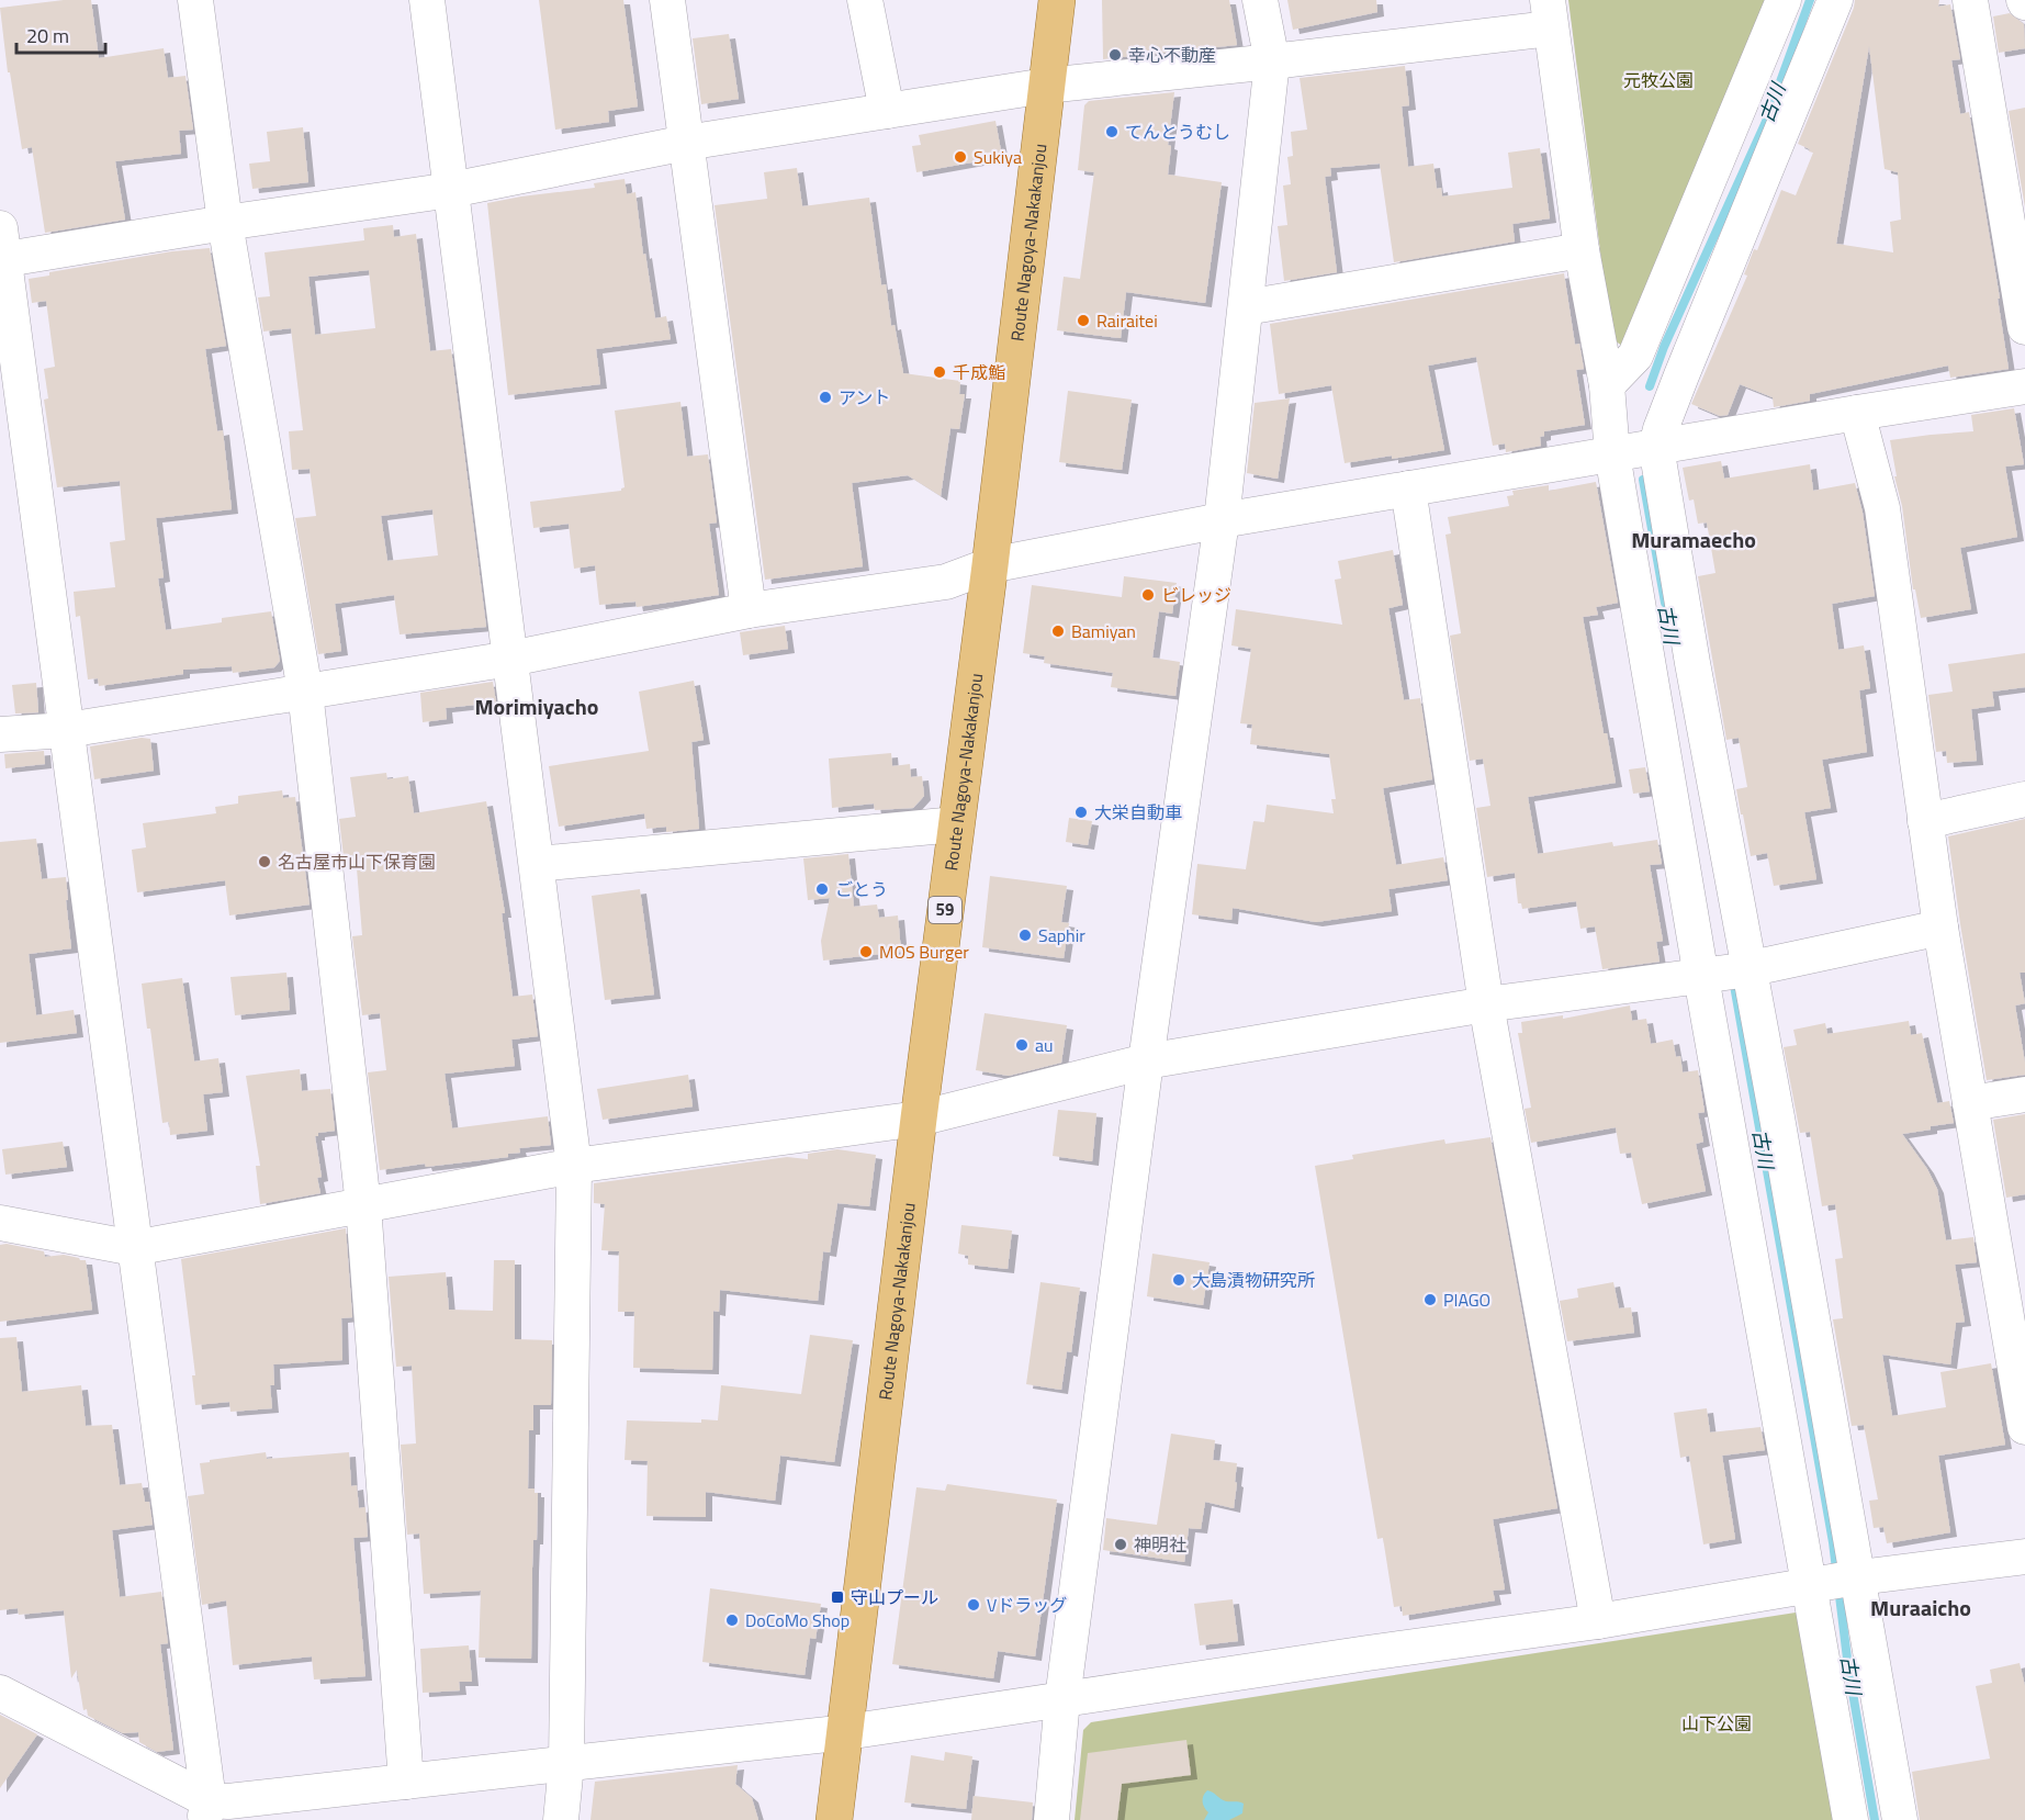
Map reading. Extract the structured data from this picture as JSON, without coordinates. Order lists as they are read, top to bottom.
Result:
{
  "streets": {
    "main road": ["Route Nagoya-Nakakanjou", "59"]
  },
  "districts": ["Muramaecho", "Morimiyacho", "Muraaicho"],
  "water": ["古川"],
  "parks": ["元牧公園", "山下公園"],
  "places": {
    "other": [
      "幸心不動産",
      "てんとうむし",
      "Sukiya",
      "Rairaitei",
      "千成鮨",
      "アント",
      "ビレッジ",
      "Bamiyan",
      "大栄自動車",
      "名古屋市山下保育園",
      "ごとう",
      "Saphir",
      "MOS Burger",
      "au",
      "大島漬物研究所",
      "PIAGO",
      "神明社",
      "Vドラッグ",
      "DoCoMo Shop"
    ],
    "transit": ["守山プール"]
  },
  "scale_bar": "20 m"
}
